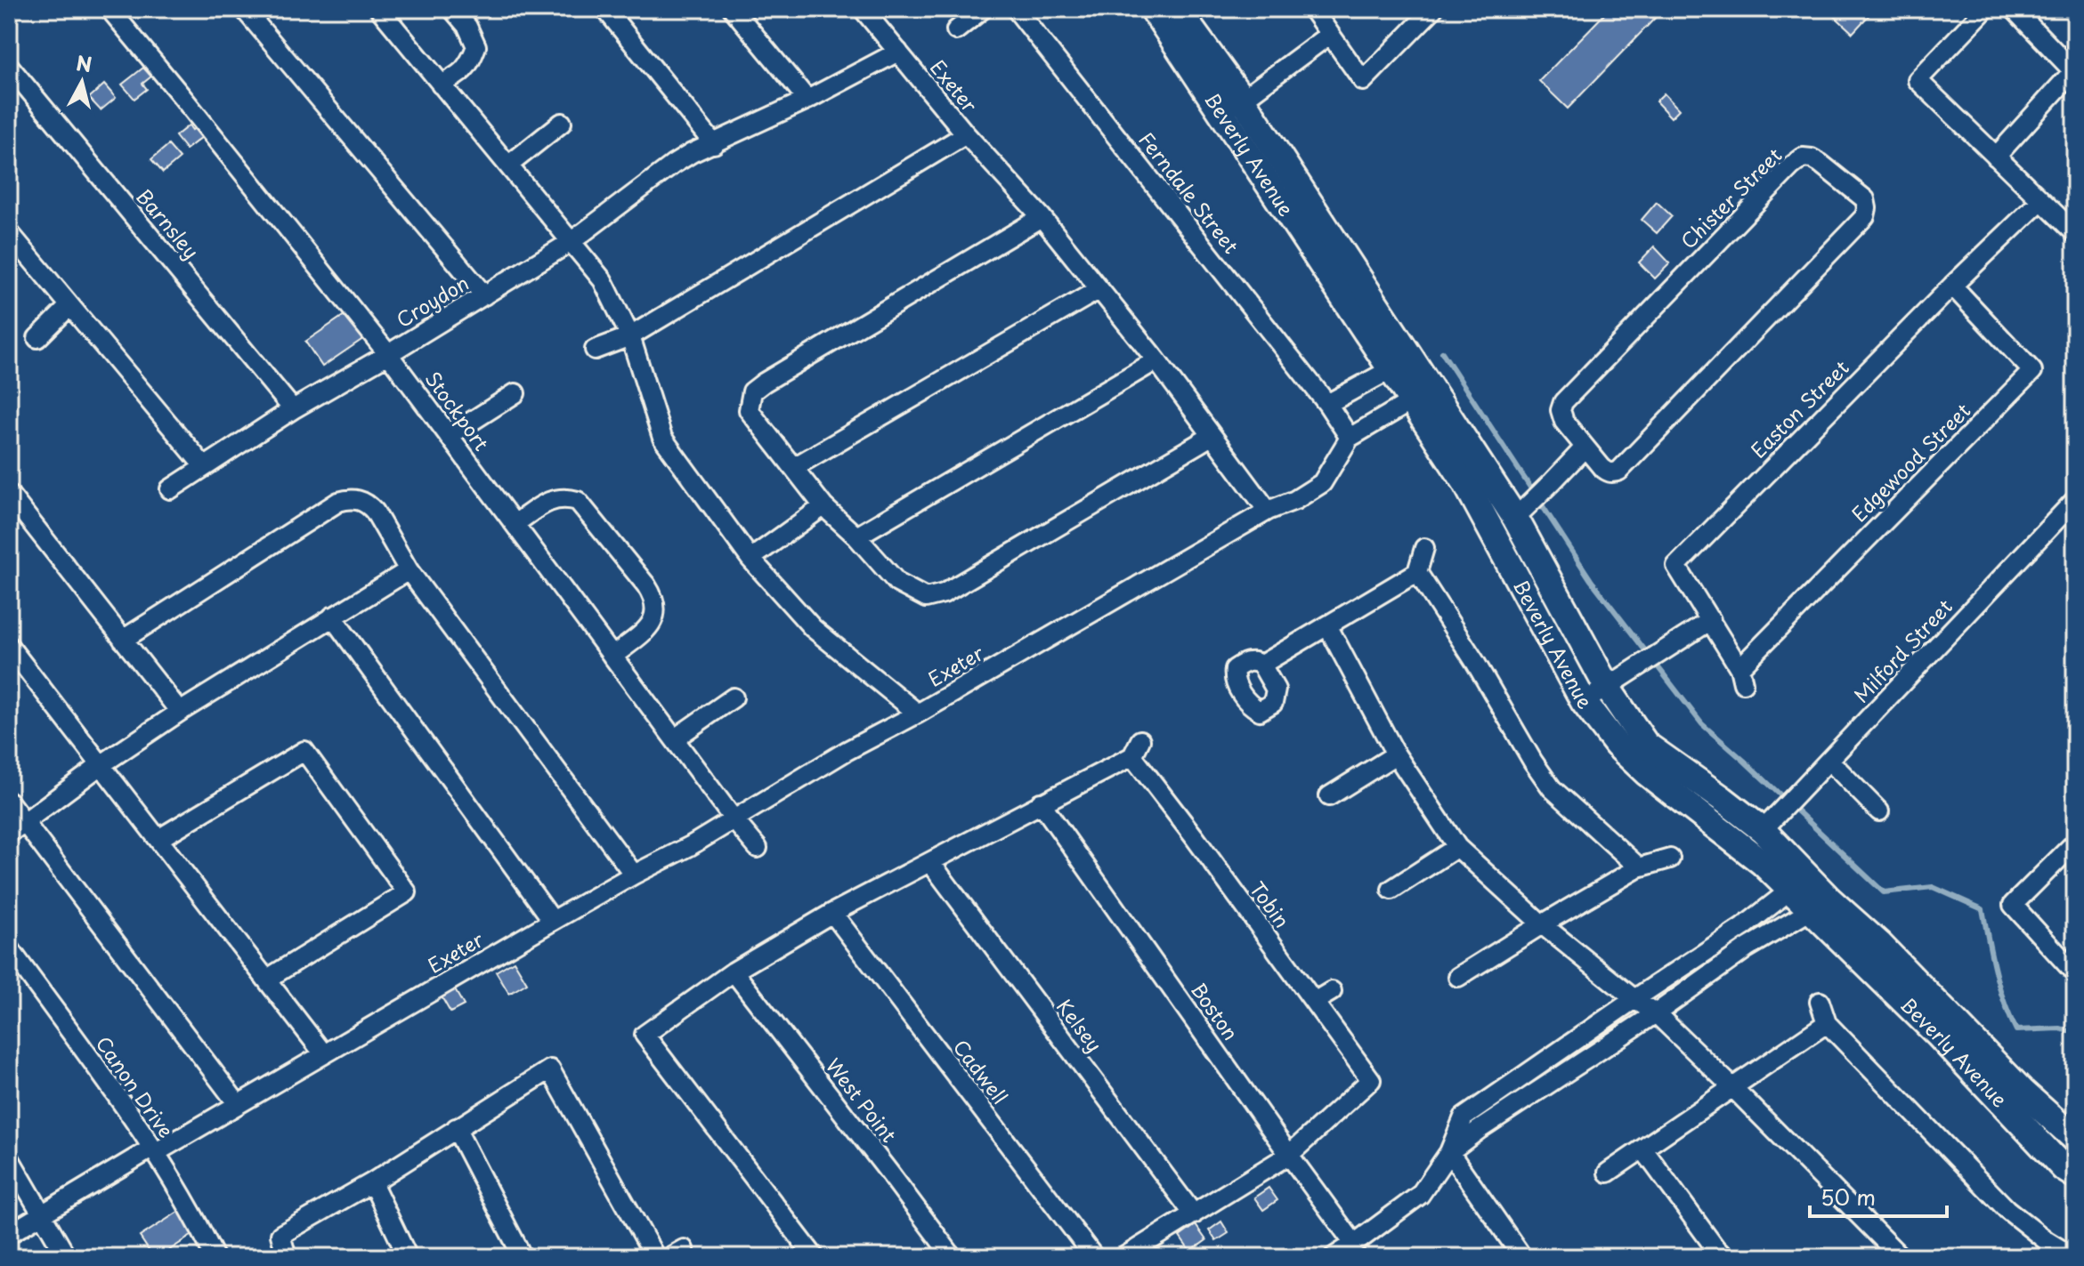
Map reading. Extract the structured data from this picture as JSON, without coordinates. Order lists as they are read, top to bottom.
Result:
{
  "streets": {
    "street": [
      "Exeter",
      "Beverly Avenue",
      "Ferndale Street",
      "Chister Street",
      "Barnsley",
      "Croydon",
      "Easton Street",
      "Stockport",
      "Edgewood Street",
      "Milford Street",
      "Tobin",
      "Boston",
      "Kelsey",
      "Cadwell",
      "Canon Drive",
      "West Point"
    ]
  },
  "crossings": [
    ["Exeter", "Croydon"],
    ["Exeter", "Stockport"],
    ["Exeter", "Canon Drive"],
    ["Beverly Avenue", "Milford Street"],
    ["Barnsley", "Croydon"],
    ["Croydon", "Stockport"],
    ["Easton Street", "Edgewood Street"],
    ["Tobin", "Boston"]
  ],
  "scale_bar": "50 m",
  "north": "top"
}
